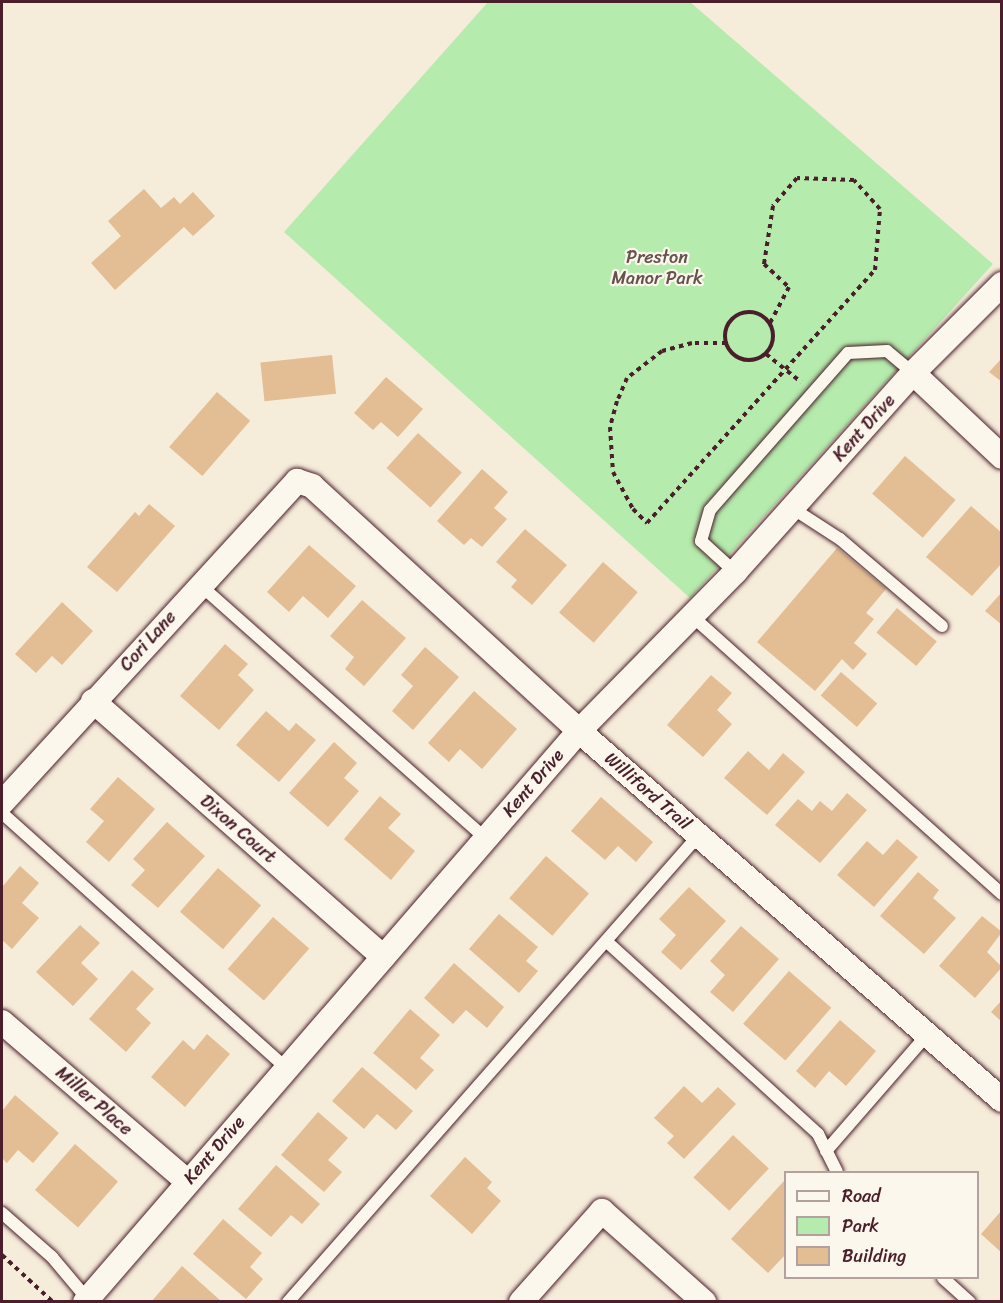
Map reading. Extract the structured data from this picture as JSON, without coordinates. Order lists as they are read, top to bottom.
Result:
{
  "streets": {
    "street": [
      "Kent Drive",
      "Cori Lane",
      "Williford Trail",
      "Dixon Court",
      "Miller Place"
    ]
  },
  "crossings": [
    ["Kent Drive", "Williford Trail"],
    ["Kent Drive", "Dixon Court"],
    ["Kent Drive", "Miller Place"],
    ["Cori Lane", "Williford Trail"],
    ["Cori Lane", "Dixon Court"]
  ],
  "parks": ["Preston Manor Park"],
  "legend": ["Road", "Park", "Building"]
}
